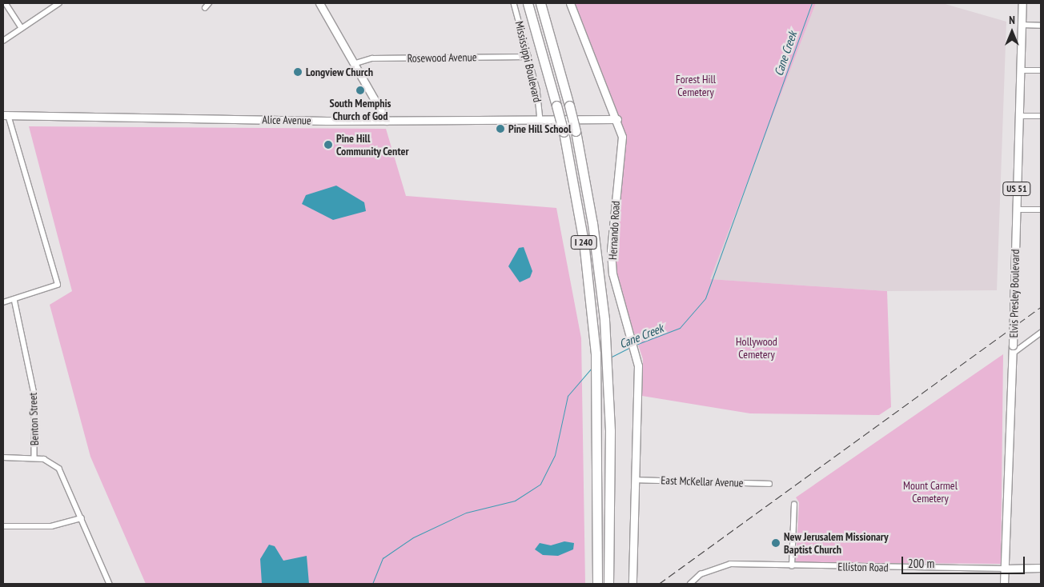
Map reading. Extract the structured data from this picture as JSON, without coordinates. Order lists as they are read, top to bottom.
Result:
{
  "streets": {
    "highway": ["I 240"],
    "street": [
      "Rosewood Avenue",
      "Mississippi Boulevard",
      "Alice Avenue",
      "US 51",
      "Hernando Road",
      "Elvis Presley Boulevard",
      "Benton Street",
      "East McKellar Avenue",
      "Elliston Road"
    ]
  },
  "crossings": [
    ["Rosewood Avenue", "Mississippi Boulevard"],
    ["Mississippi Boulevard", "Alice Avenue"],
    ["Alice Avenue", "Hernando Road"],
    ["Hernando Road", "East McKellar Avenue"],
    ["Elvis Presley Boulevard", "Elliston Road"]
  ],
  "water": ["Cane Creek"],
  "parks": ["Forest Hill Cemetery", "Hollywood Cemetery", "Mount Carmel Cemetery"],
  "places": [
    "Longview Church",
    "South Memphis Church of God",
    "Pine Hill School",
    "Pine Hill Community Center",
    "New Jerusalem Missionary Baptist Church"
  ],
  "scale_bar": "200 m",
  "north": "top"
}
